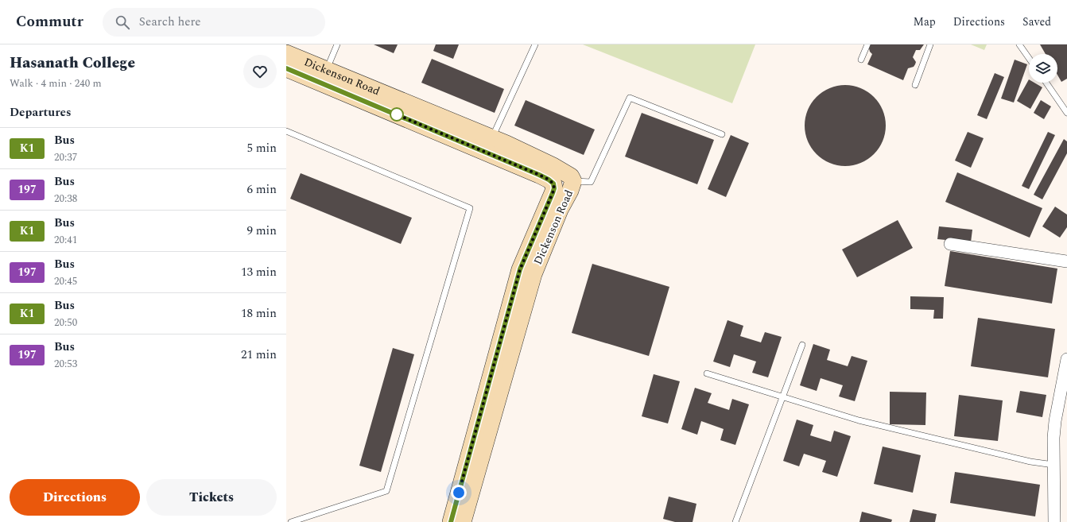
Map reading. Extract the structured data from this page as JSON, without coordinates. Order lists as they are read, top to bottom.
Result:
{
  "streets": {
    "main road": ["Dickenson Road"]
  },
  "lines": ["bus line K1"],
  "page": {
    "header": "Commutr",
    "search": "Search here",
    "nav": ["Map", "Directions", "Saved"],
    "heading": [
      ["Hasanath College", "Walk · 4 min · 240 m"],
      "Departures"
    ],
    "list": [
      {
        "mark": "K1",
        "name": "Bus",
        "note": "20:37",
        "value": "5 min"
      },
      {
        "mark": "197",
        "name": "Bus",
        "note": "20:38",
        "value": "6 min"
      },
      {
        "mark": "K1",
        "name": "Bus",
        "note": "20:41",
        "value": "9 min"
      },
      {
        "mark": "197",
        "name": "Bus",
        "note": "20:45",
        "value": "13 min"
      },
      {
        "mark": "K1",
        "name": "Bus",
        "note": "20:50",
        "value": "18 min"
      },
      {
        "mark": "197",
        "name": "Bus",
        "note": "20:53",
        "value": "21 min"
      }
    ],
    "buttons": ["Directions", "Tickets"]
  }
}
